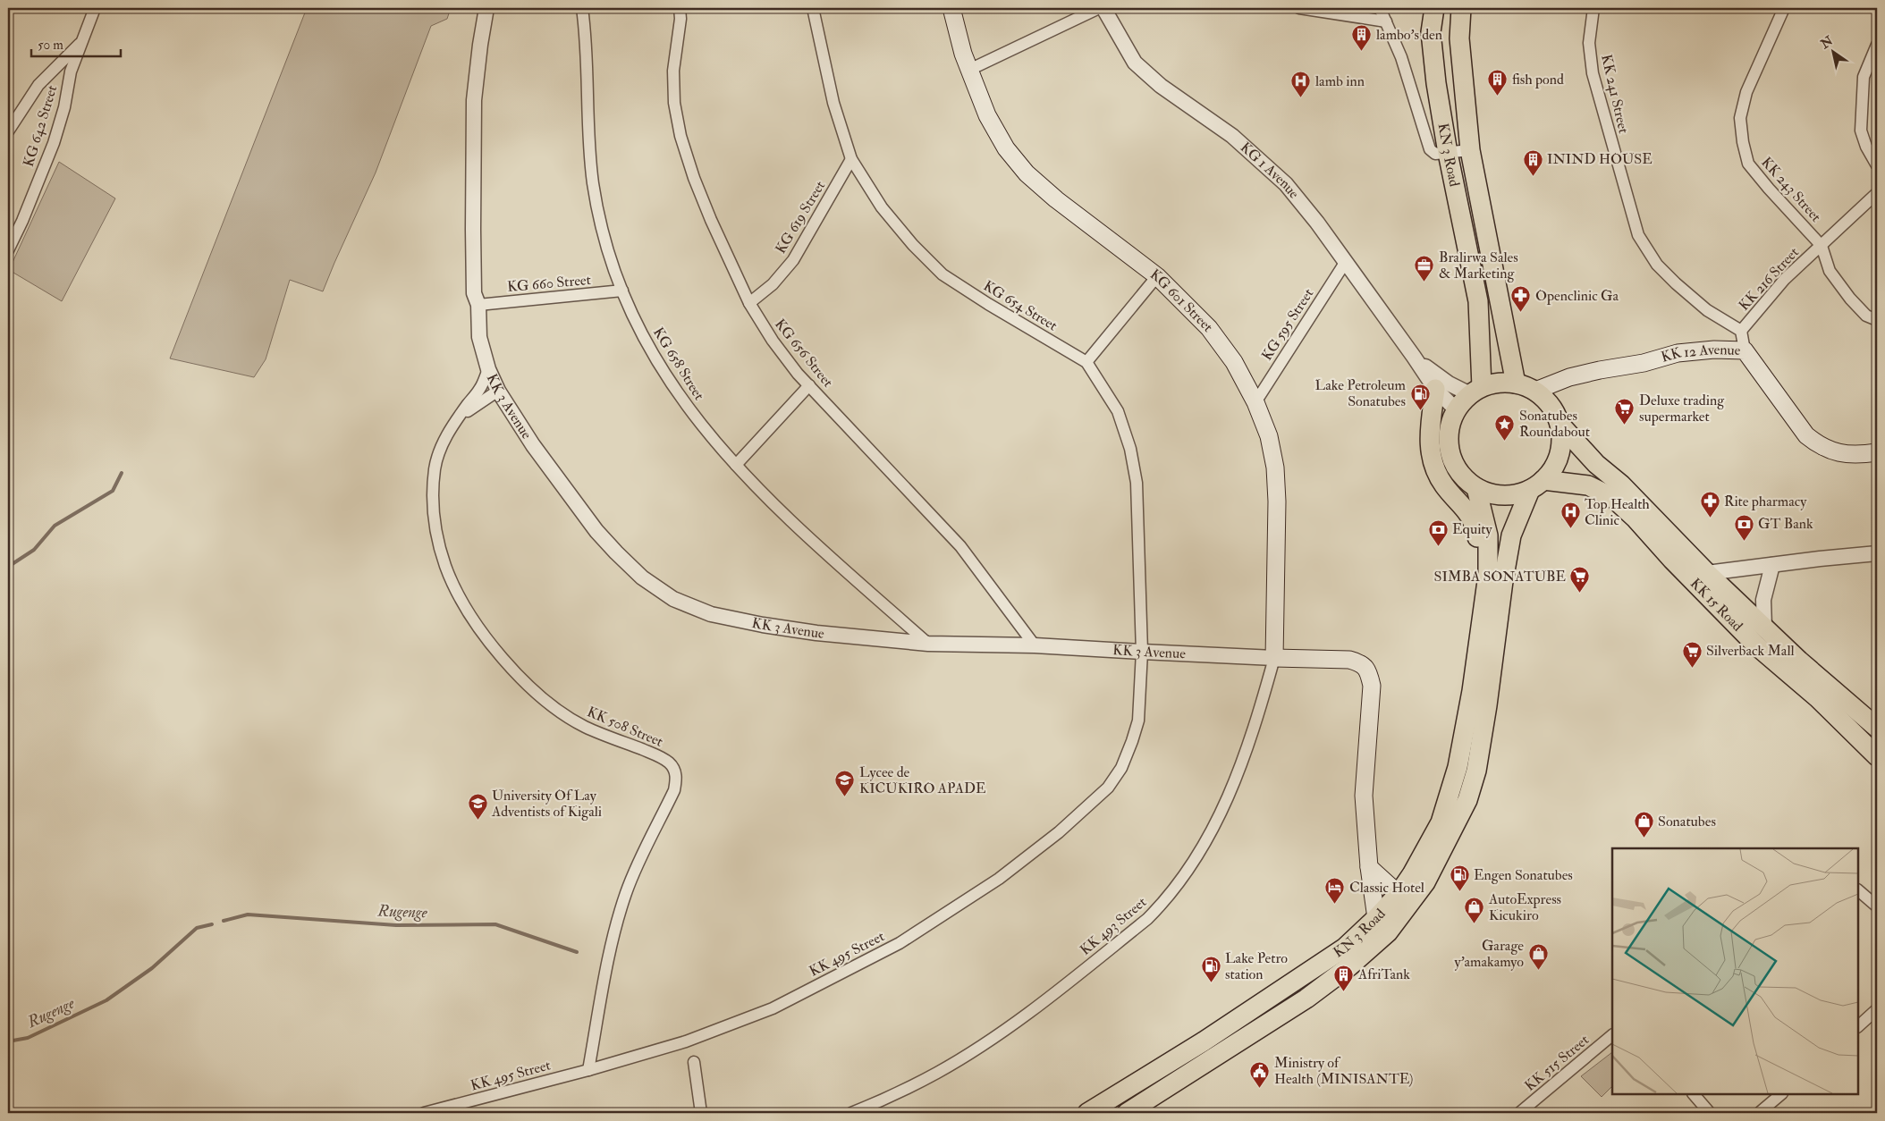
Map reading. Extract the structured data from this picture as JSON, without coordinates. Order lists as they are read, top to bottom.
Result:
{
  "streets": {
    "highway": ["KN 3 Road", "KK 15 Road"],
    "main road": ["KG 601 Street", "KK 12 Avenue", "KK 3 Avenue"],
    "street": [
      "KK 241 Street",
      "KG 642 Street",
      "KG 1 Avenue",
      "KK 243 Street",
      "KG 619 Street",
      "KK 216 Street",
      "KG 660 Street",
      "KG 654 Street",
      "KG 595 Street",
      "KG 656 Street",
      "KG 658 Street",
      "KK 508 Street",
      "KK 493 Street",
      "KK 495 Street",
      "KK 515 Street"
    ]
  },
  "crossings": [
    ["KK 241 Street", "KK 216 Street"],
    ["KN 3 Road", "KG 1 Avenue"],
    ["KN 3 Road", "KK 12 Avenue"],
    ["KN 3 Road", "KK 3 Avenue"],
    ["KN 3 Road", "KK 15 Road"],
    ["KG 1 Avenue", "KG 595 Street"],
    ["KG 1 Avenue", "KK 12 Avenue"],
    ["KG 1 Avenue", "KK 15 Road"],
    ["KK 243 Street", "KK 216 Street"],
    ["KG 619 Street", "KG 654 Street"],
    ["KG 619 Street", "KG 656 Street"],
    ["KG 660 Street", "KG 658 Street"],
    ["KG 660 Street", "KK 3 Avenue"],
    ["KG 601 Street", "KG 595 Street"],
    ["KG 601 Street", "KK 3 Avenue"],
    ["KG 601 Street", "KK 493 Street"],
    ["KG 654 Street", "KK 3 Avenue"],
    ["KG 654 Street", "KK 495 Street"],
    ["KG 656 Street", "KK 3 Avenue"],
    ["KK 12 Avenue", "KK 15 Road"],
    ["KG 658 Street", "KK 3 Avenue"],
    ["KK 3 Avenue", "KK 508 Street"],
    ["KK 3 Avenue", "KK 493 Street"],
    ["KK 3 Avenue", "KK 495 Street"],
    ["KK 508 Street", "KK 495 Street"]
  ],
  "water": ["Rugenge"],
  "places": {
    "building": [
      "lambo's den",
      "fish pond",
      "ININD HOUSE",
      "AfriTank"
    ],
    "hospital": ["lamb inn", "Top Health Clinic"],
    "office": ["Bralirwa Sales & Marketing"],
    "pharmacy": ["Openclinic Ga", "Rite pharmacy"],
    "fuel station": ["Lake Petroleum Sonatubes", "Engen Sonatubes", "Lake Petro station"],
    "supermarket": ["Deluxe trading supermarket", "SIMBA SONATUBE", "Silverback Mall"],
    "place": ["Sonatubes Roundabout"],
    "bank": ["GT Bank", "Equity"],
    "school or university": ["Lycee de KICUKIRO APADE", "University Of Lay Adventists of Kigali"],
    "shop": ["Sonatubes", "AutoExpress Kicukiro", "Garage y'amakamyo"],
    "hotel": ["Classic Hotel"],
    "public building": ["Ministry of Health (MINISANTE)"]
  },
  "scale_bar": "50 m",
  "north": "top left"
}
